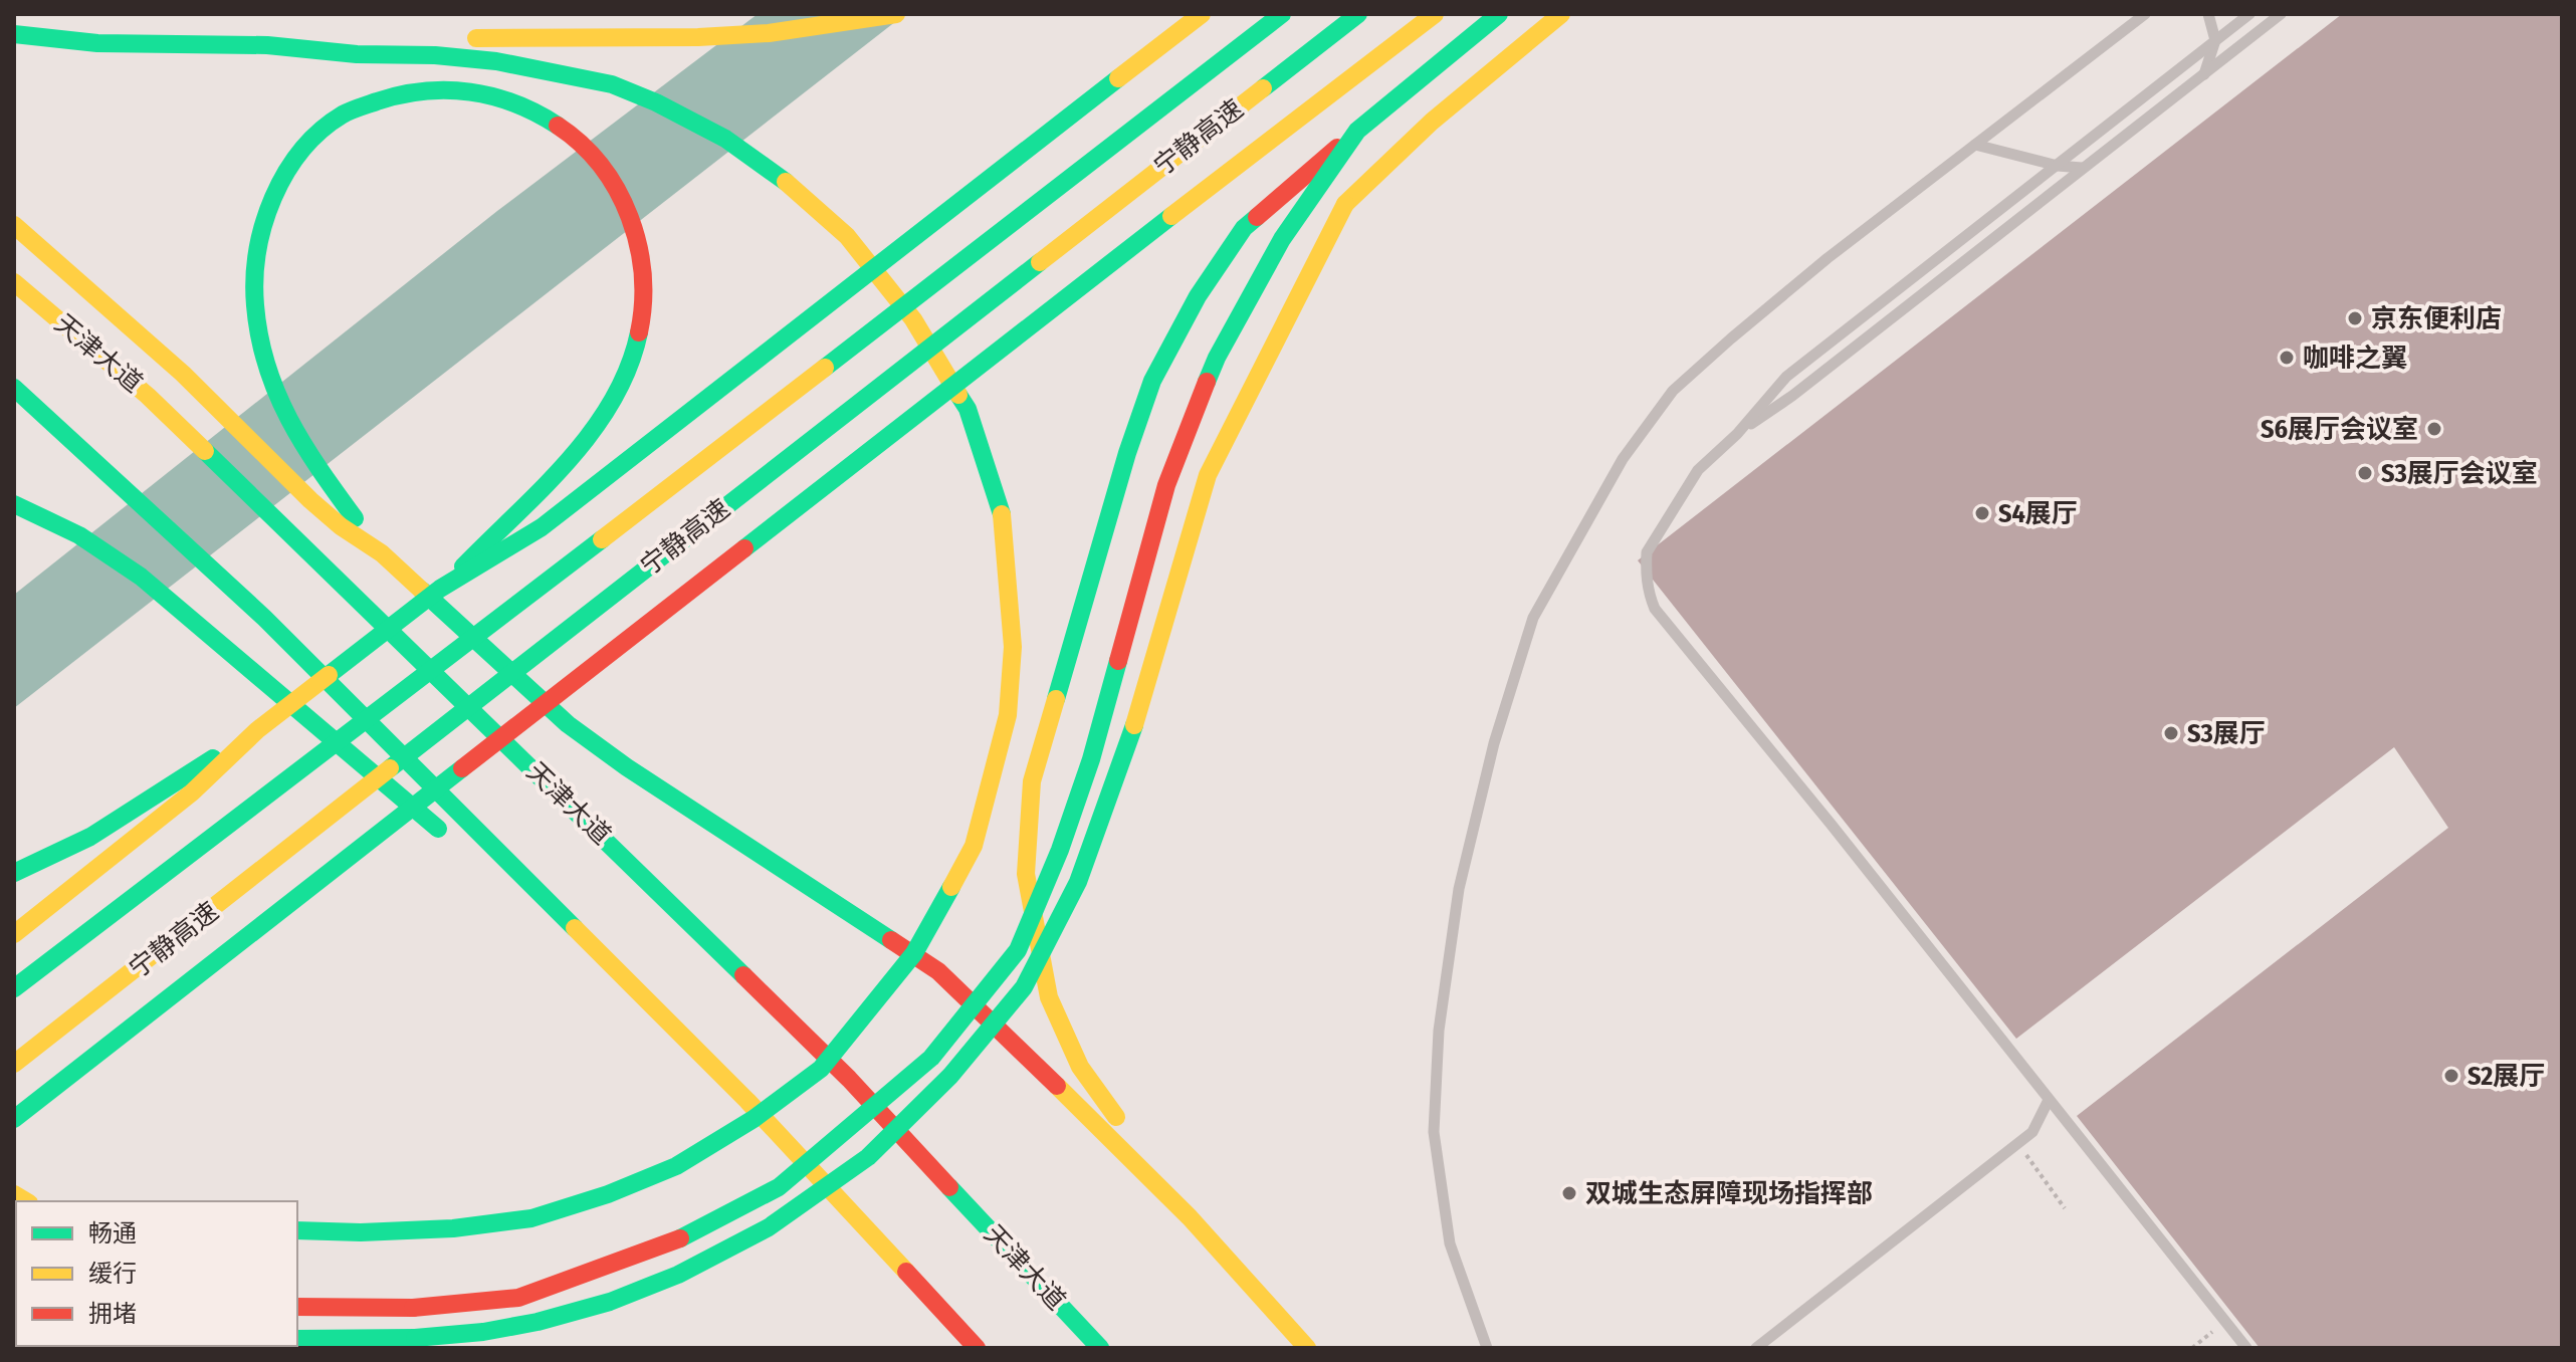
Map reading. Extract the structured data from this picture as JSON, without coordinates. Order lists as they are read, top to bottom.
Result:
{
  "streets": {
    "highway": ["宁静高速", "天津大道"]
  },
  "places": [
    "京东便利店",
    "咖啡之翼",
    "S6展厅会议室",
    "S3展厅会议室",
    "S4展厅",
    "S3展厅",
    "S2展厅",
    "双城生态屏障现场指挥部"
  ],
  "legend": ["畅通", "缓行", "拥堵"]
}
